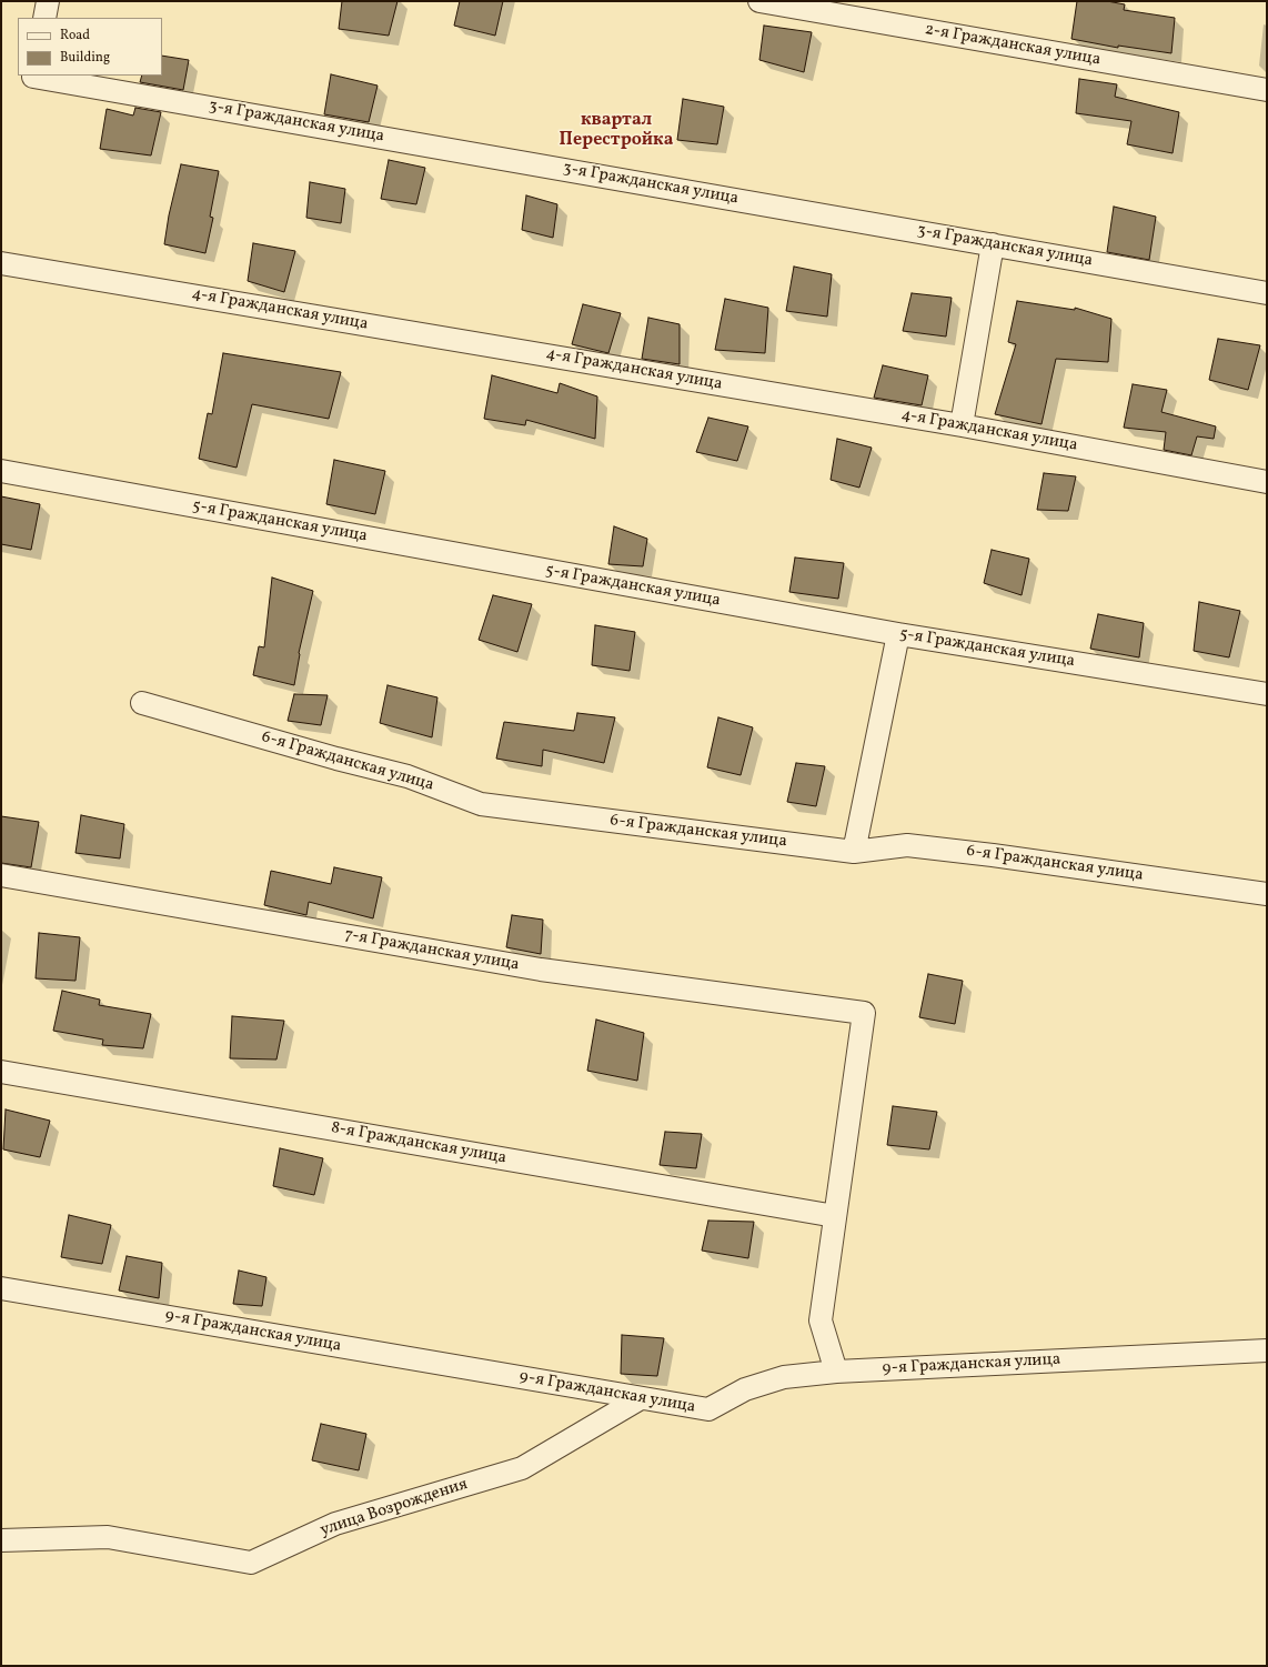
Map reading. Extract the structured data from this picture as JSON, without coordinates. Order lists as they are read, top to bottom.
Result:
{
  "streets": {
    "street": [
      "2-я Гражданская улица",
      "3-я Гражданская улица",
      "4-я Гражданская улица",
      "5-я Гражданская улица",
      "6-я Гражданская улица",
      "7-я Гражданская улица",
      "8-я Гражданская улица",
      "9-я Гражданская улица",
      "улица Возрождения"
    ]
  },
  "crossings": [
    ["7-я Гражданская улица", "8-я Гражданская улица"],
    ["9-я Гражданская улица", "улица Возрождения"]
  ],
  "districts": ["квартал Перестройка"],
  "legend": ["Road", "Building"]
}
